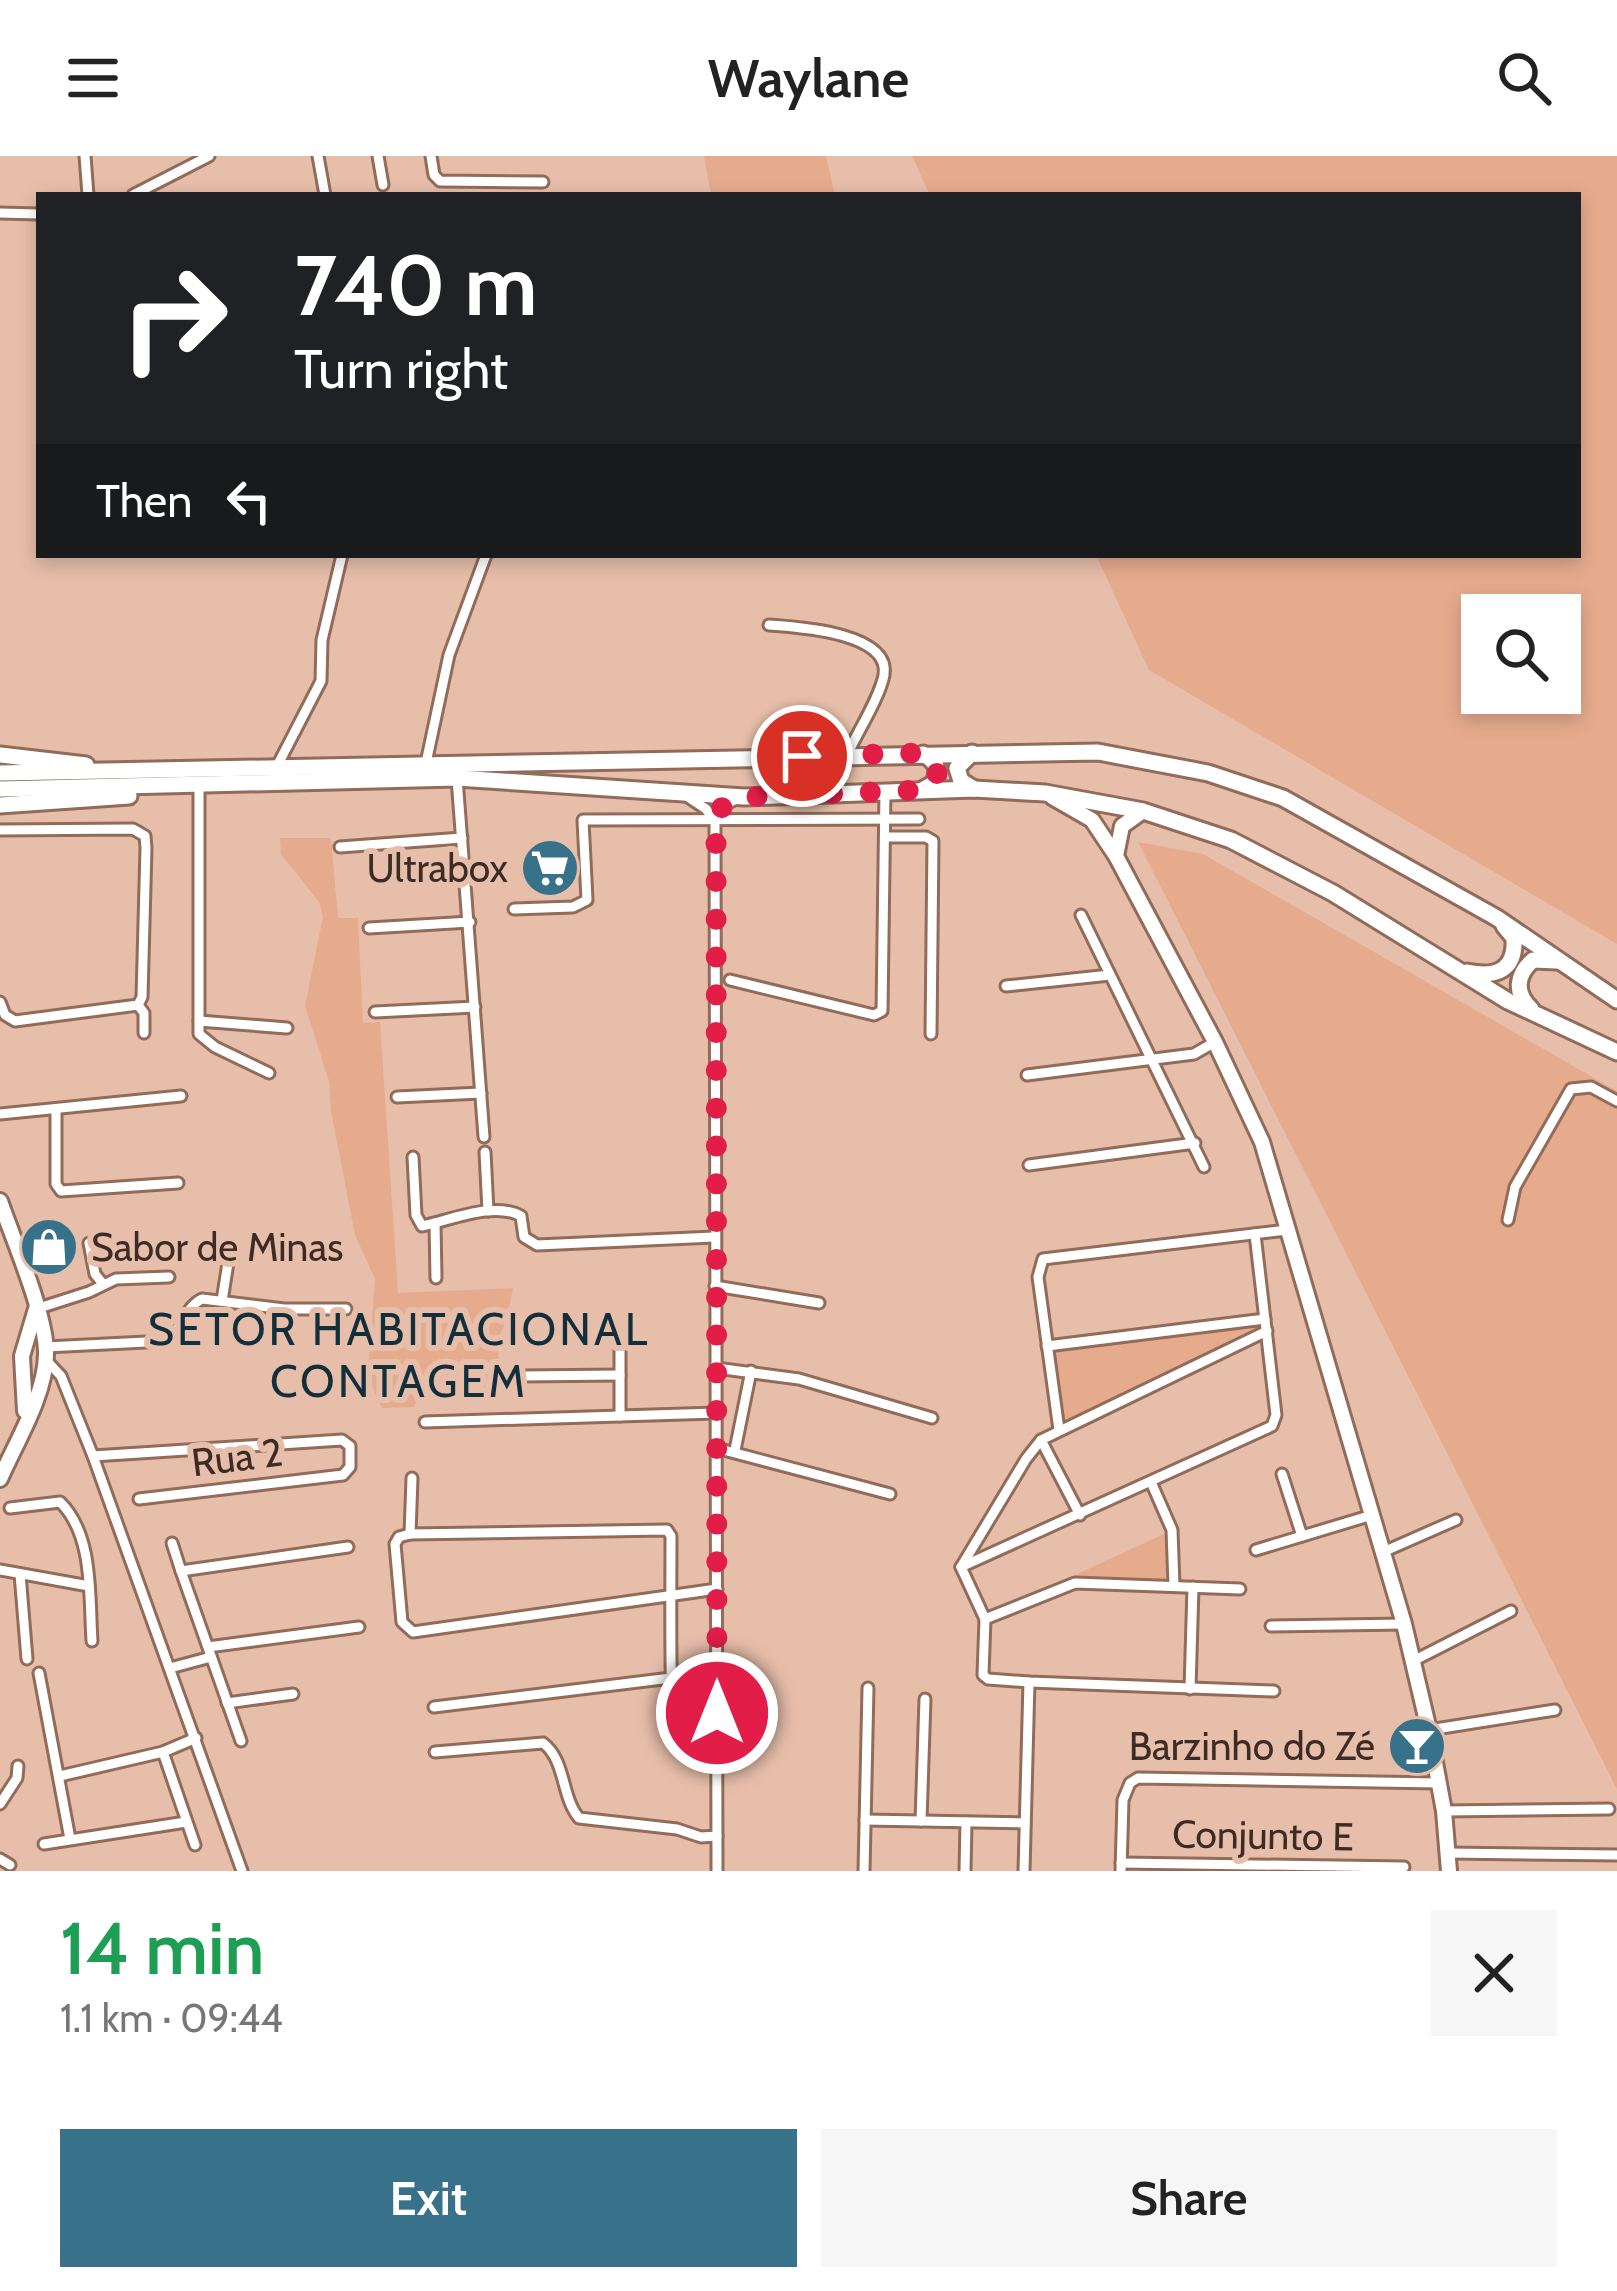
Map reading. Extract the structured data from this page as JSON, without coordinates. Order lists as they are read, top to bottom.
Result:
{
  "streets": {
    "street": ["Rua 2", "Conjunto E"]
  },
  "districts": ["SETOR HABITACIONAL CONTAGEM"],
  "places": {
    "supermarket": ["Ultrabox"],
    "shop": ["Sabor de Minas"],
    "bar": ["Barzinho do Zé"]
  },
  "page": {
    "header": "Waylane",
    "turn": ["740 m", "Turn right"],
    "then": "Then",
    "heading": ["14 min", "1.1 km · 09:44"],
    "buttons": ["Exit", "Share"]
  }
}
